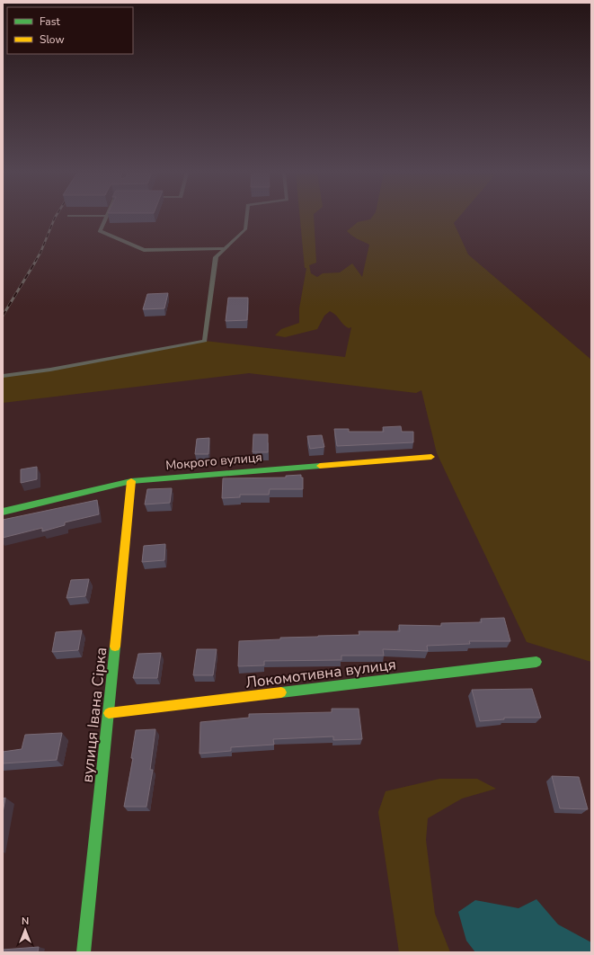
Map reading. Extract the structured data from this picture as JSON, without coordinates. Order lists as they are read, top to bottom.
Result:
{
  "streets": {
    "street": ["Мокрого вулиця", "Локомотивна вулиця", "вулиця Івана Сірка"]
  },
  "crossings": [
    ["Мокрого вулиця", "вулиця Івана Сірка"],
    ["Локомотивна вулиця", "вулиця Івана Сірка"]
  ],
  "legend": ["Fast", "Slow"],
  "north": "top"
}
